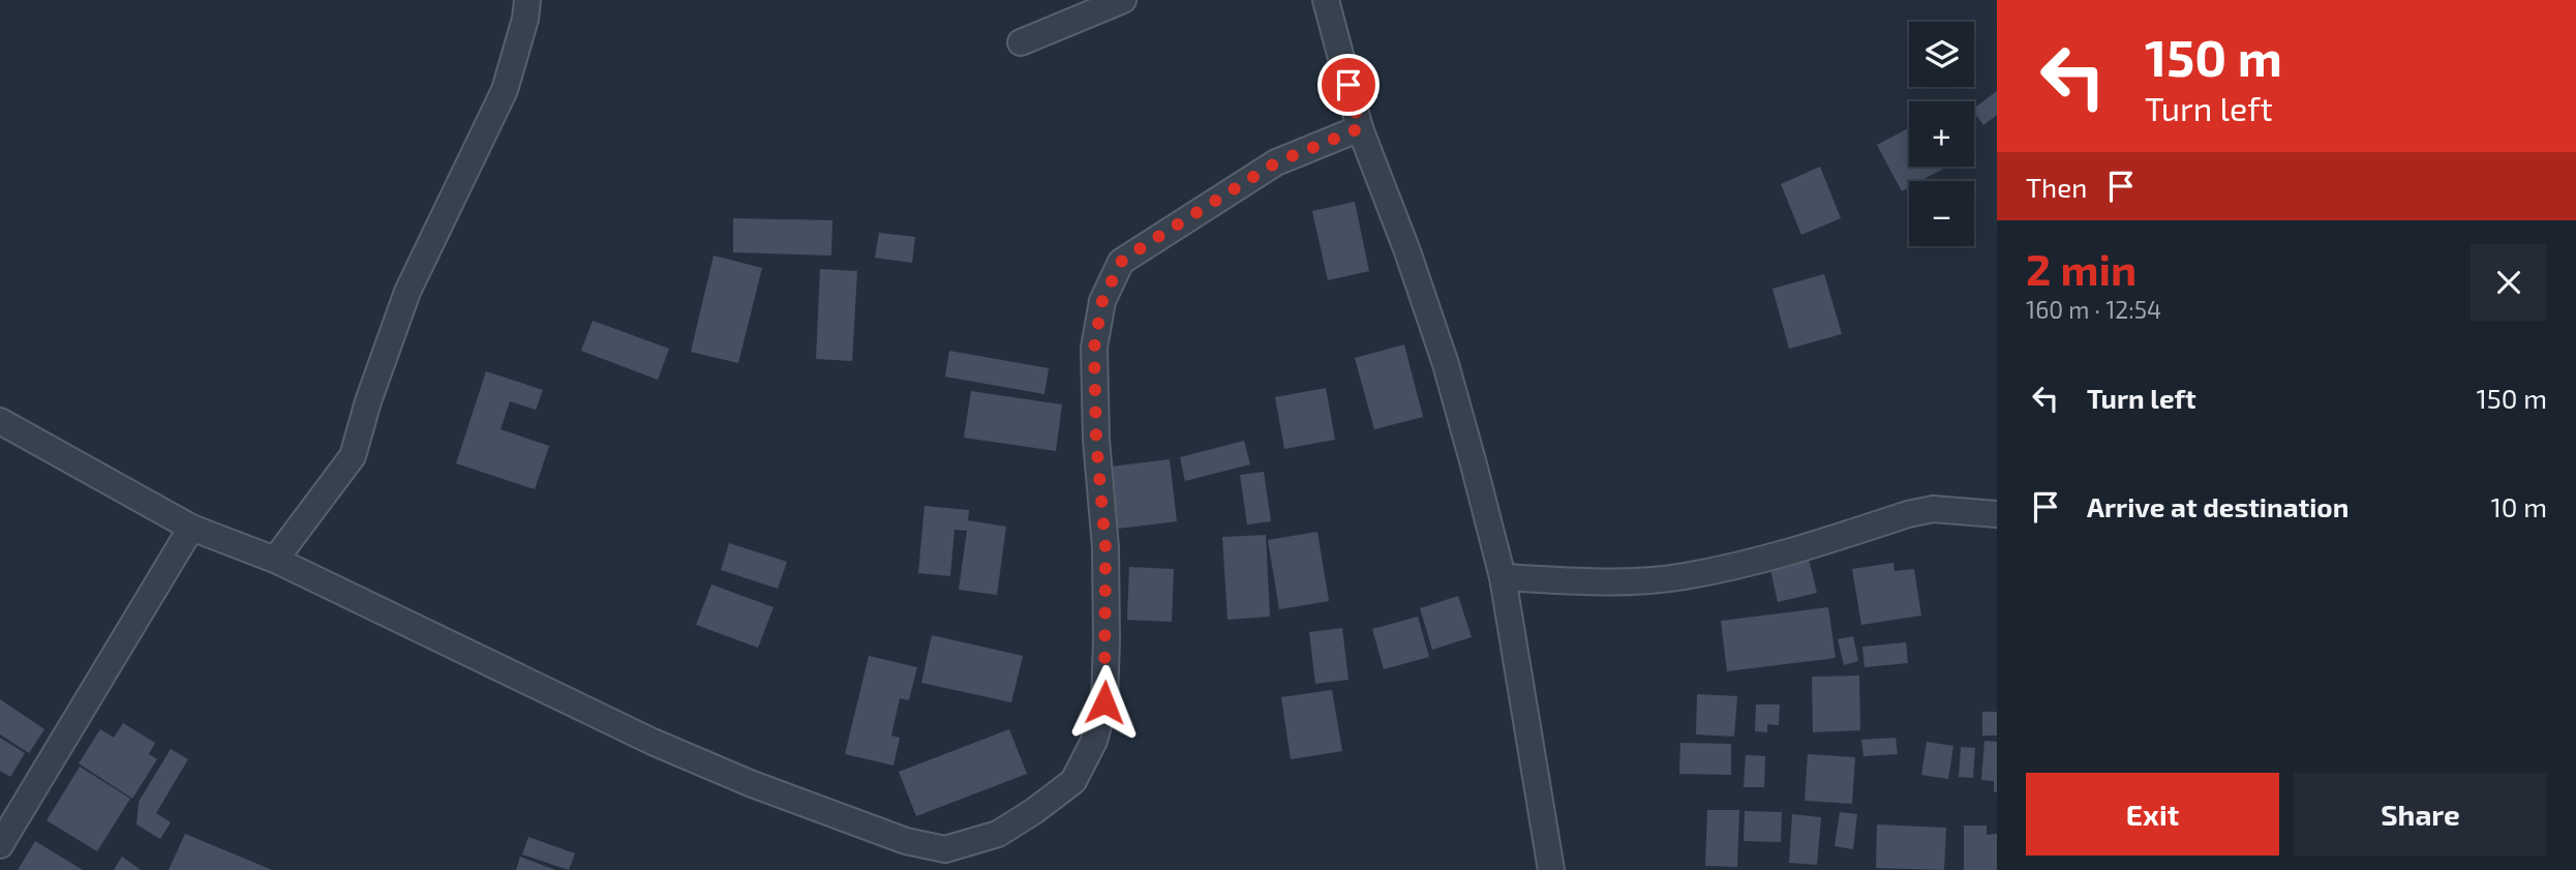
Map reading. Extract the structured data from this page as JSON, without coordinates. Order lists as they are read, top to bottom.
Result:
{
  "page": {
    "turn": ["150 m", "Turn left"],
    "map_buttons": ["+", "−"],
    "then": "Then",
    "heading": ["2 min", "160 m · 12:54"],
    "list": [
      {
        "name": "Turn left",
        "value": "150 m"
      },
      {
        "name": "Arrive at destination",
        "value": "10 m"
      }
    ],
    "buttons": ["Exit", "Share"]
  }
}
